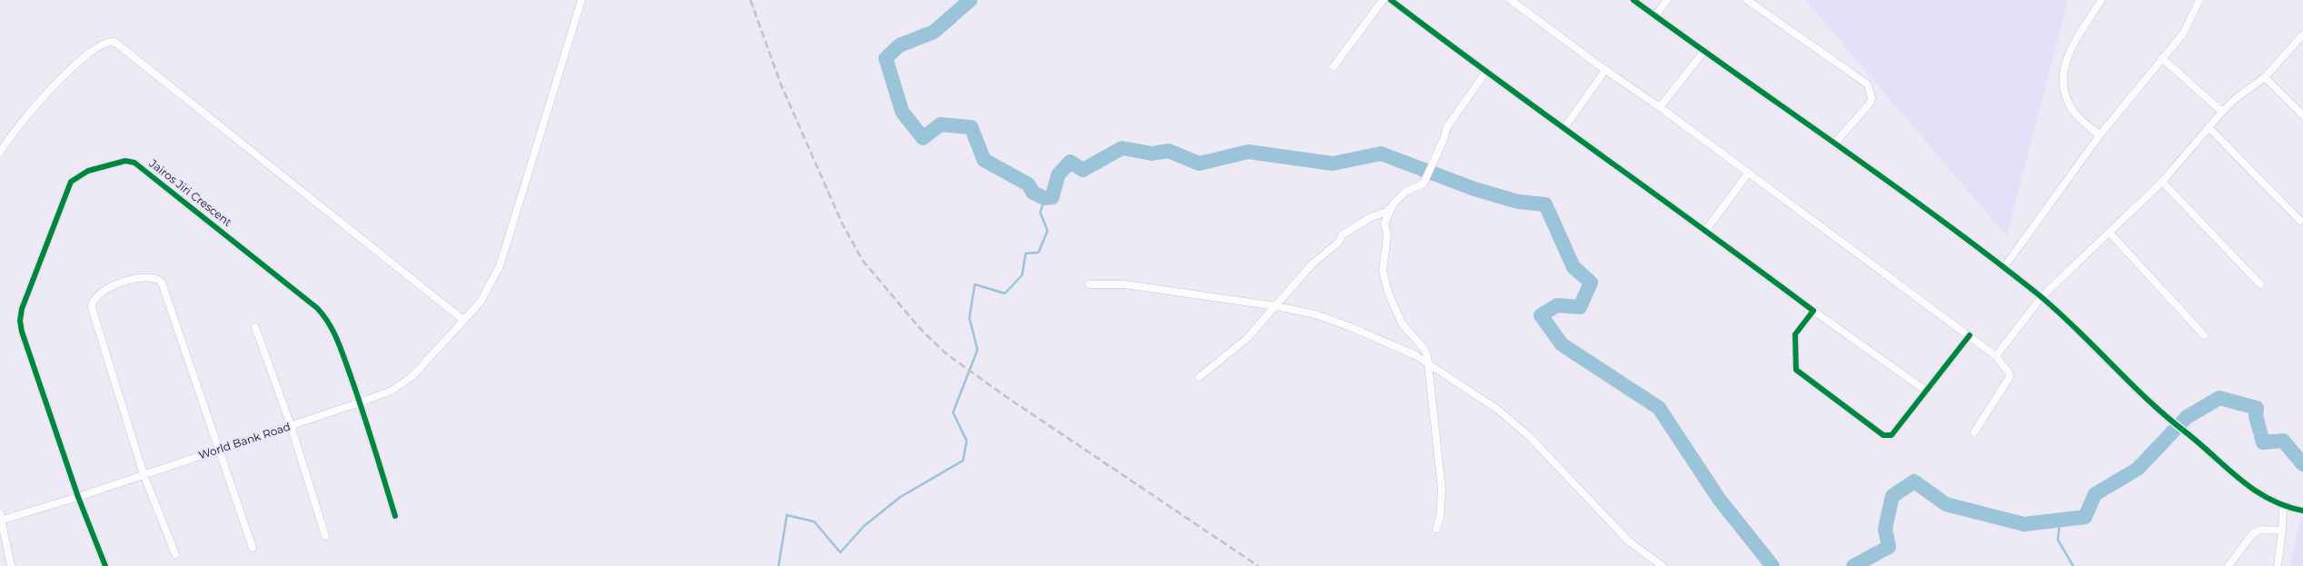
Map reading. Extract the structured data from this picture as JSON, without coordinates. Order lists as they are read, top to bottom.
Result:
{
  "streets": {
    "street": ["Jairos Jiri Crescent", "World Bank Road"]
  },
  "crossings": [
    ["Jairos Jiri Crescent", "World Bank Road"]
  ]
}
